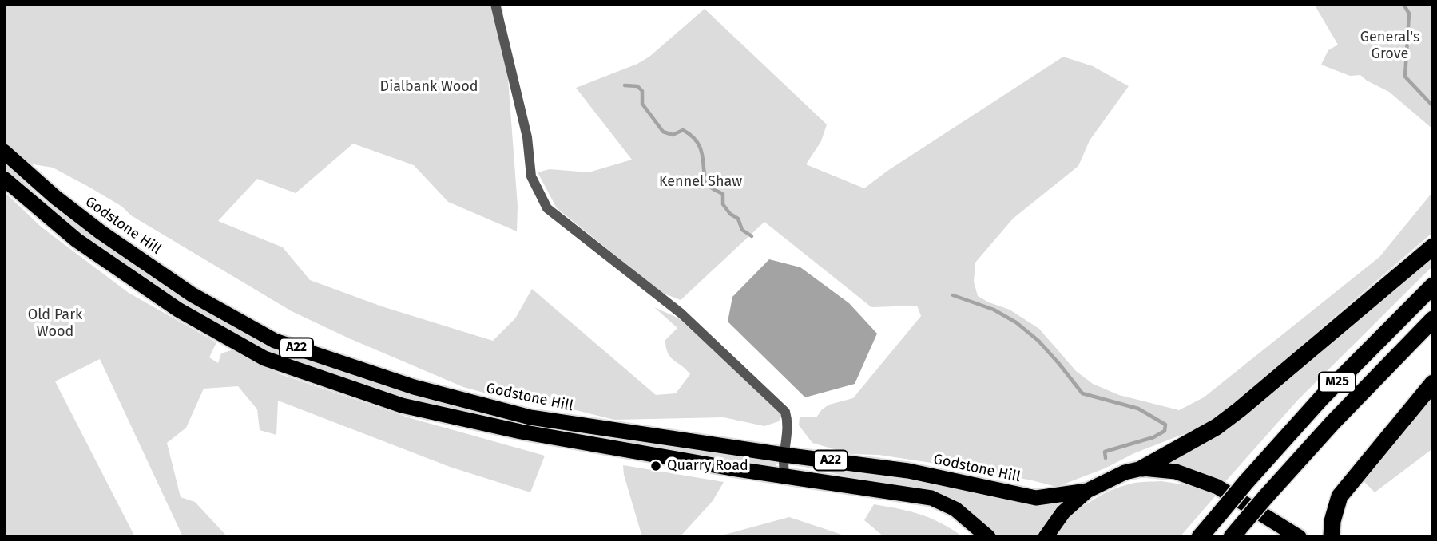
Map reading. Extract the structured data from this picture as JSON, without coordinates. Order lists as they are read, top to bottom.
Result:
{
  "streets": {
    "highway": ["Godstone Hill", "A22", "M25"]
  },
  "parks": [
    "General's Grove",
    "Dialbank Wood",
    "Kennel Shaw",
    "Old Park Wood"
  ],
  "places": ["Quarry Road"]
}
